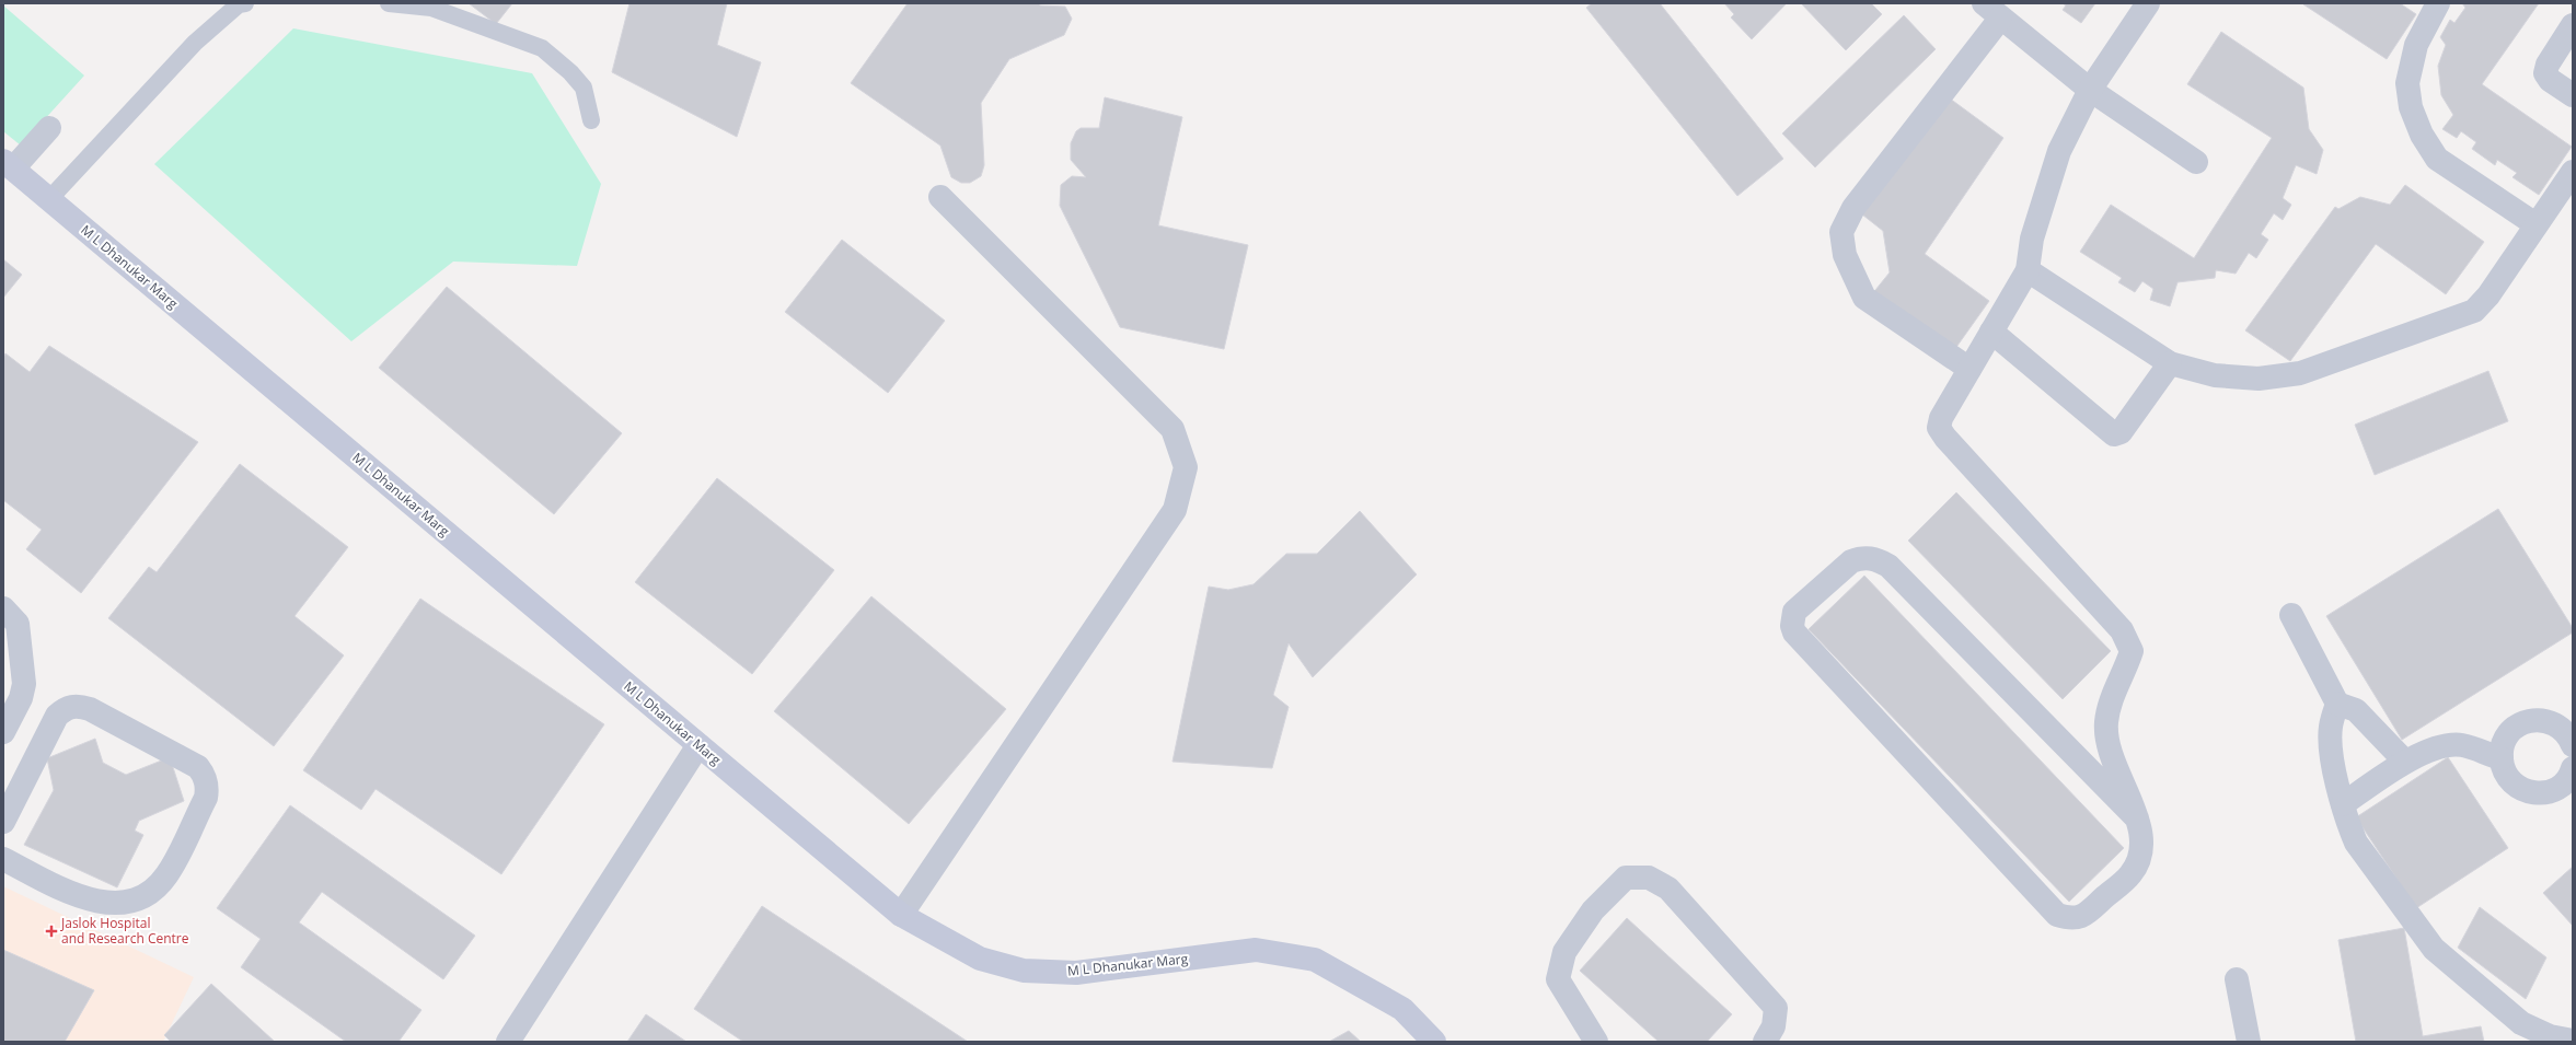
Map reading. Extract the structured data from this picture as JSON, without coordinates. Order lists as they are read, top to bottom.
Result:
{
  "streets": {
    "street": ["M L Dhanukar Marg"]
  },
  "places": {
    "health": ["Jaslok Hospital and Research Centre"]
  }
}
